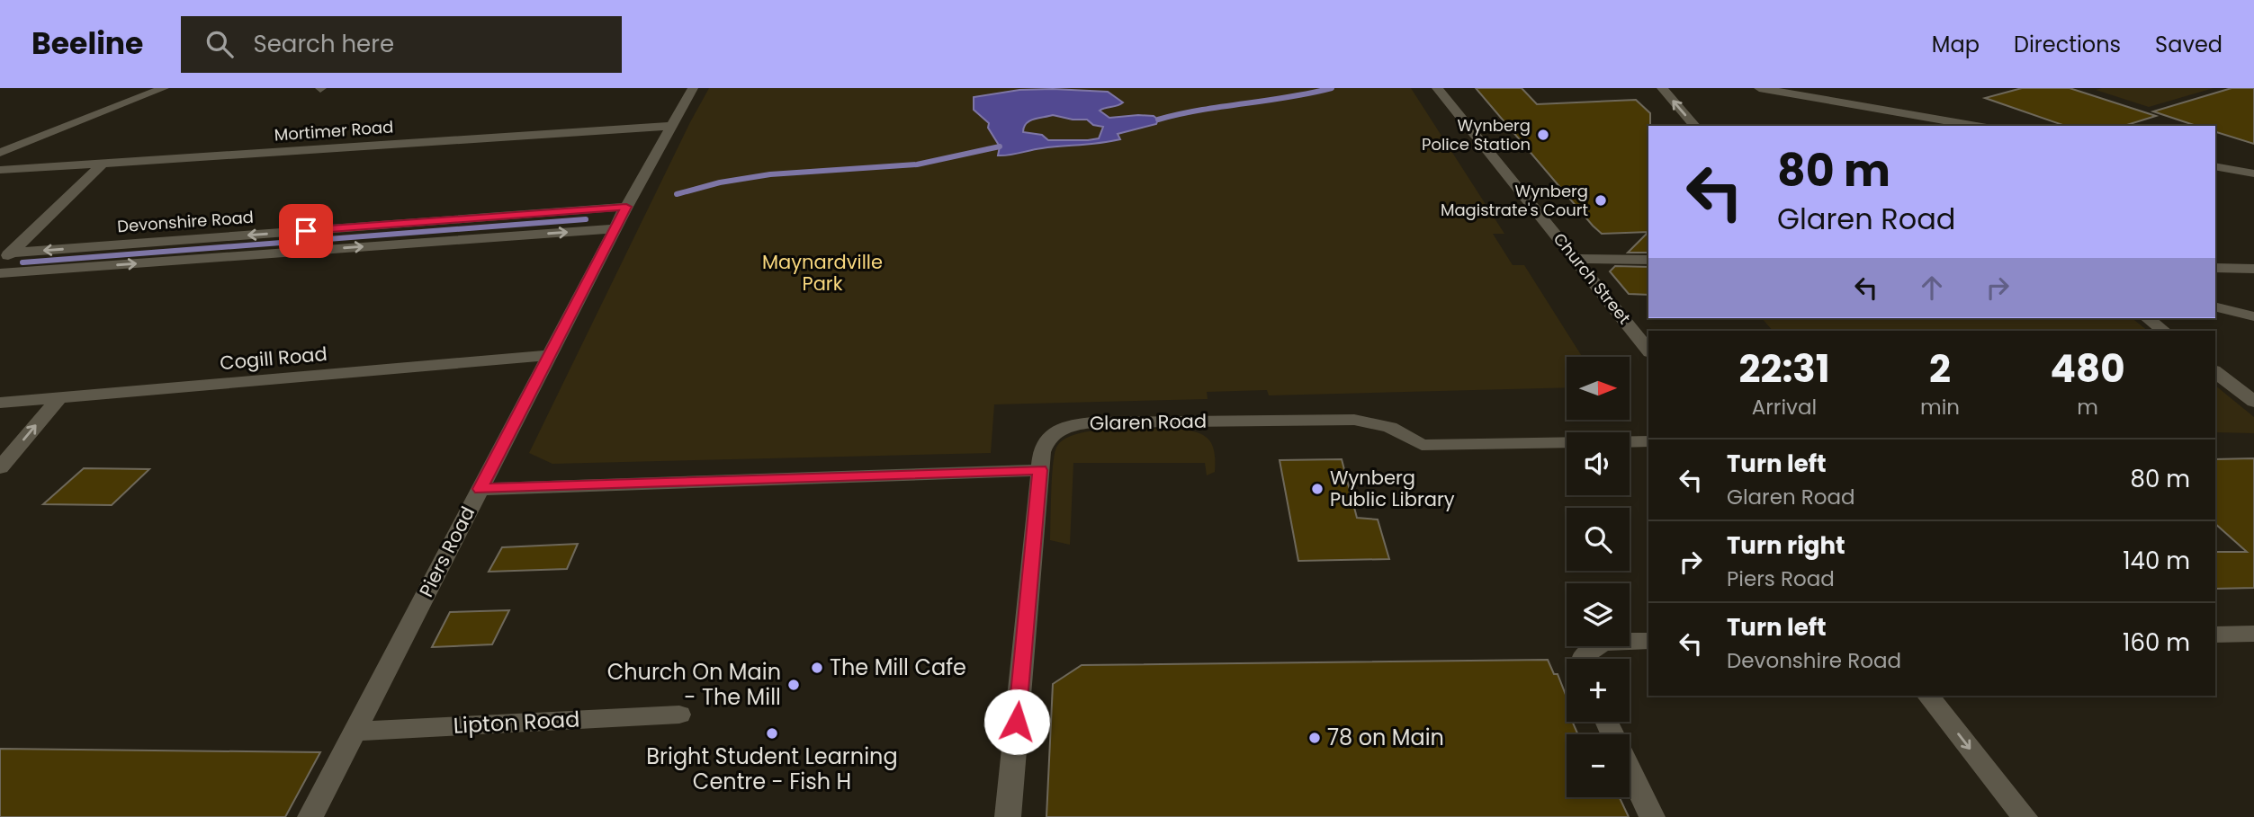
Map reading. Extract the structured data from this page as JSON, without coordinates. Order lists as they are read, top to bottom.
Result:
{
  "streets": {
    "street": [
      "Mortimer Road",
      "Devonshire Road",
      "Church Street",
      "Cogill Road",
      "Glaren Road",
      "Piers Road",
      "Lipton Road"
    ]
  },
  "crossings": [
    ["Mortimer Road", "Piers Road"],
    ["Devonshire Road", "Piers Road"],
    ["Cogill Road", "Piers Road"],
    ["Piers Road", "Lipton Road"]
  ],
  "parks": ["Maynardville Park"],
  "places": [
    "Wynberg Police Station",
    "Wynberg Magistrate's Court",
    "Wynberg Public Library",
    "The Mill Cafe",
    "Church On Main - The Mill",
    "Bright Student Learning Centre - Fish H",
    "78 on Main"
  ],
  "north": "right",
  "page": {
    "header": "Beeline",
    "search": "Search here",
    "nav": ["Map", "Directions", "Saved"],
    "turn": ["80 m", "Glaren Road"],
    "eta": [
      "22:31",
      "Arrival",
      "2",
      "min",
      "480",
      "m"
    ],
    "map_buttons": ["+", "−"],
    "list": [
      {
        "name": "Turn left",
        "note": "Glaren Road",
        "value": "80 m"
      },
      {
        "name": "Turn right",
        "note": "Piers Road",
        "value": "140 m"
      },
      {
        "name": "Turn left",
        "note": "Devonshire Road",
        "value": "160 m"
      }
    ]
  }
}
